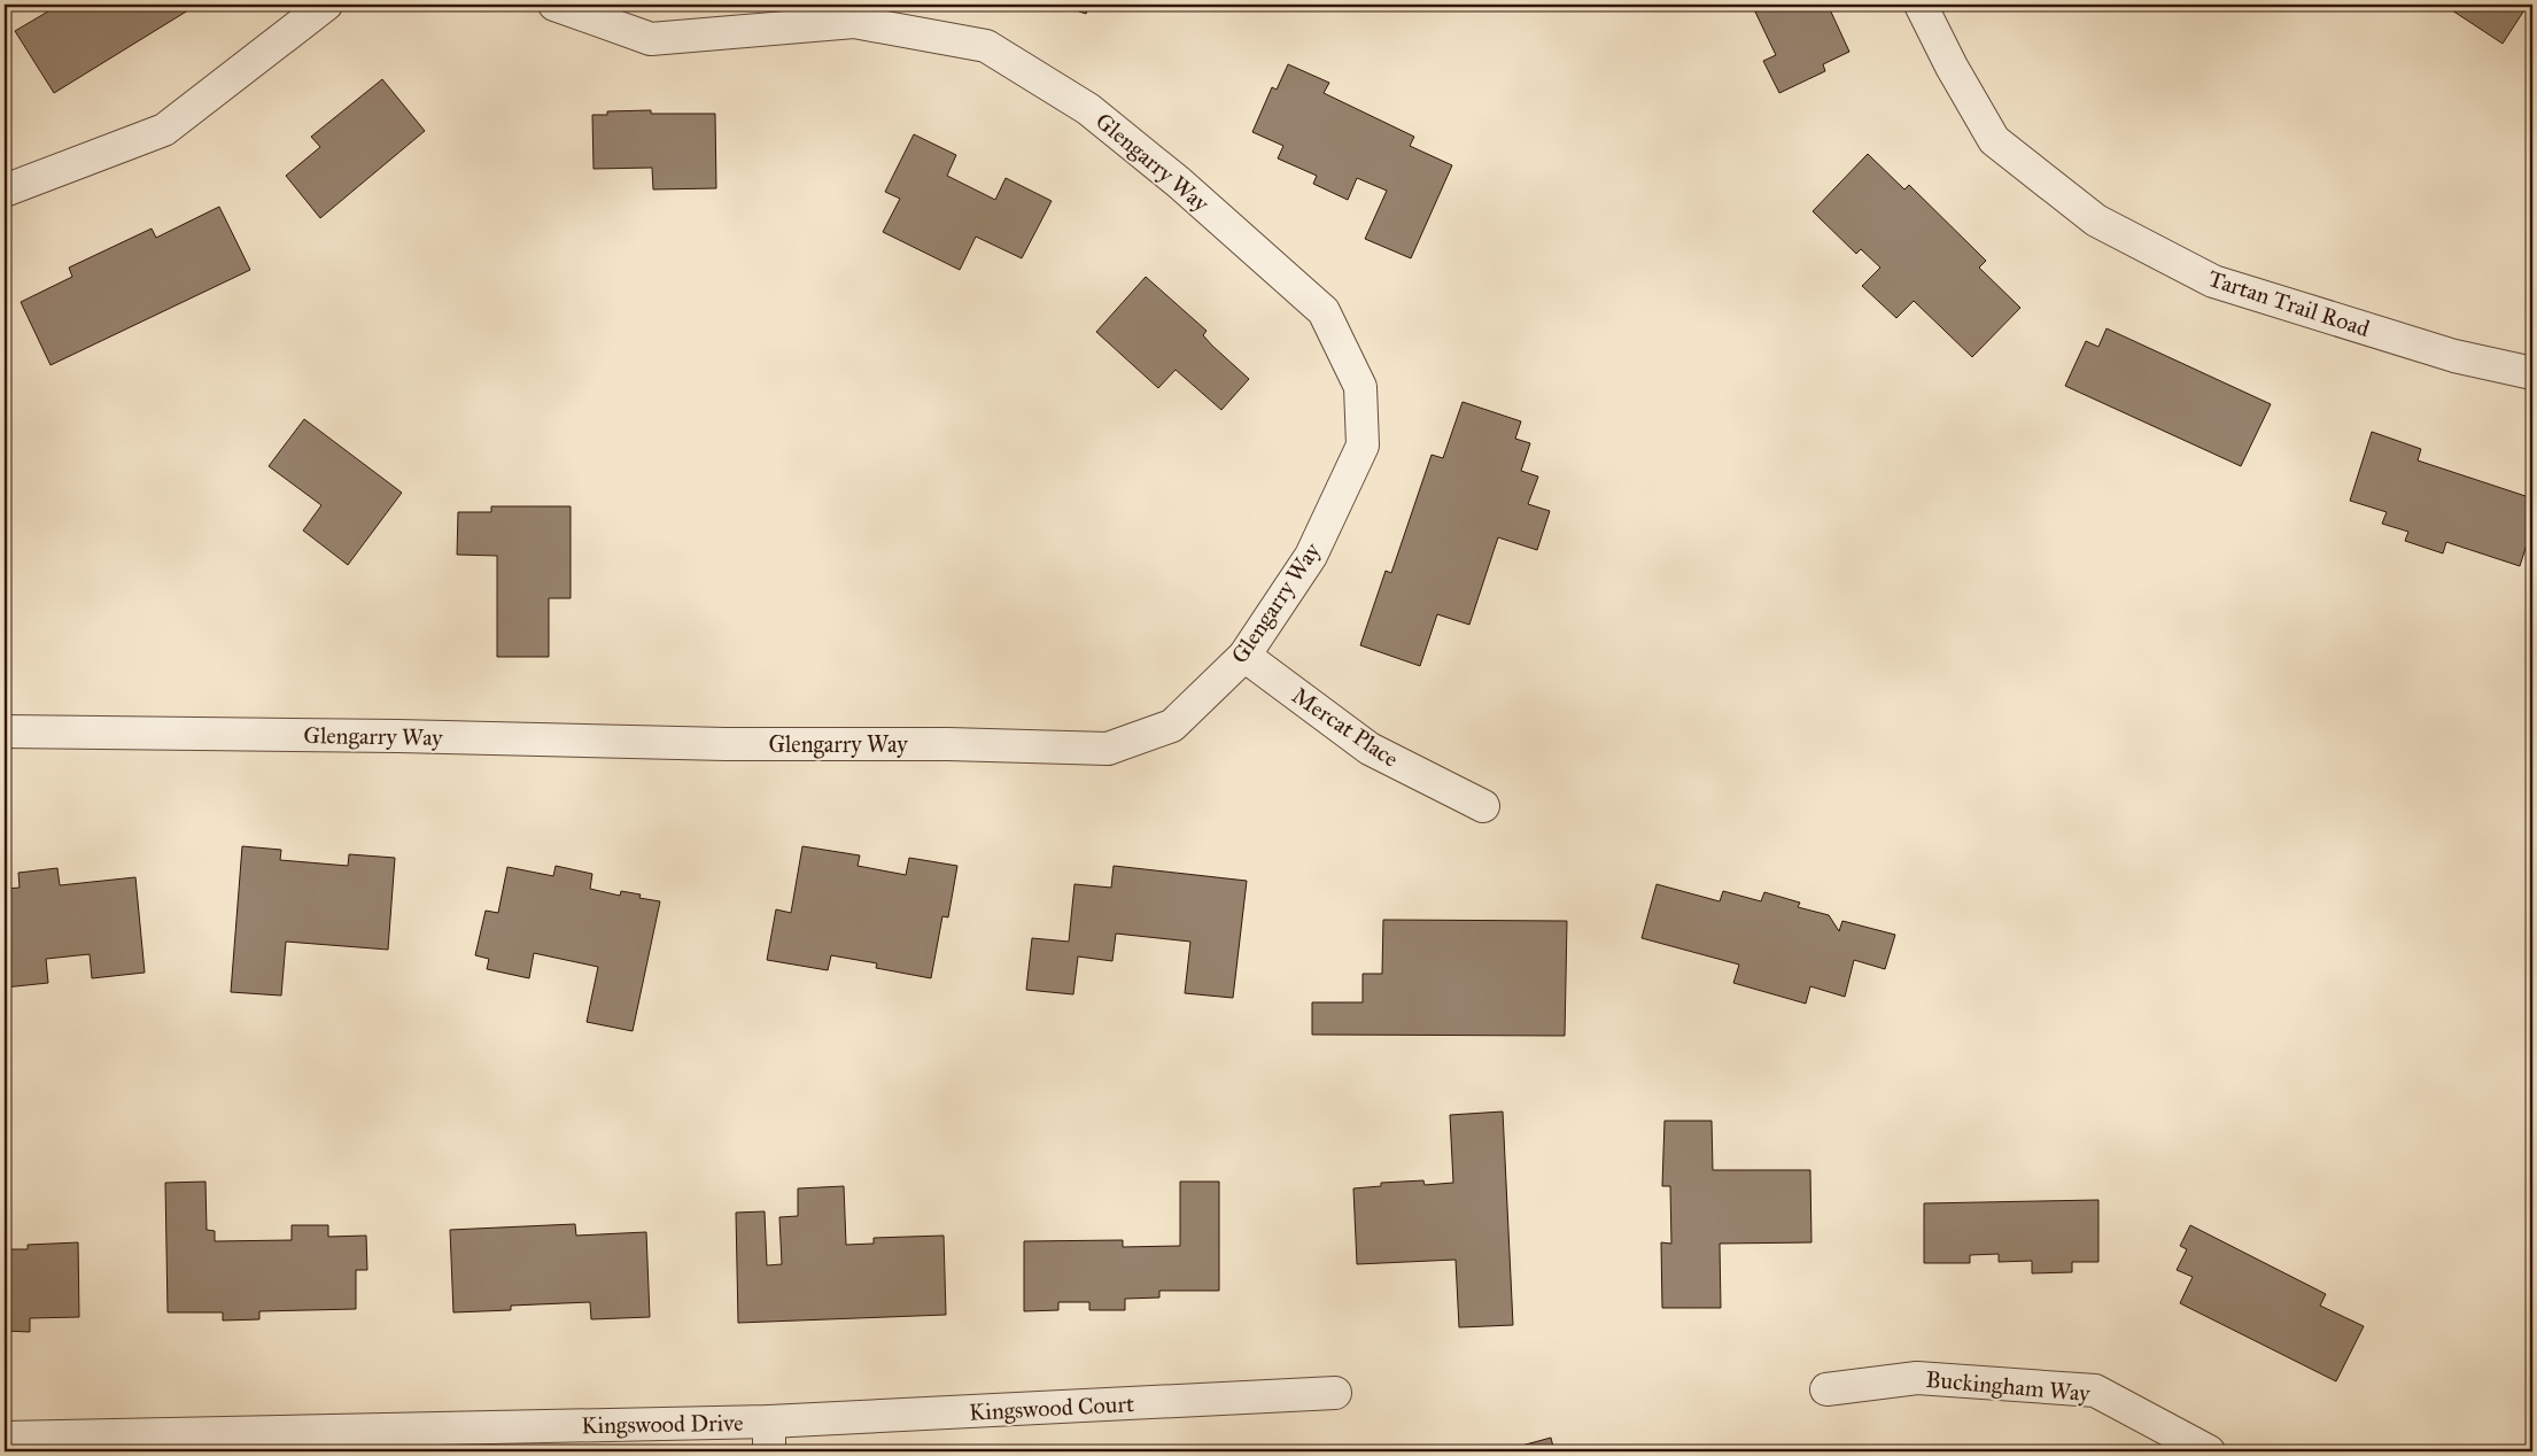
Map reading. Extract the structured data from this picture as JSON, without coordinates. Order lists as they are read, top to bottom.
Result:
{
  "streets": {
    "street": [
      "Glengarry Way",
      "Tartan Trail Road",
      "Mercat Place",
      "Buckingham Way",
      "Kingswood Court",
      "Kingswood Drive"
    ]
  },
  "crossings": [
    ["Glengarry Way", "Mercat Place"],
    ["Kingswood Court", "Kingswood Drive"]
  ]
}
